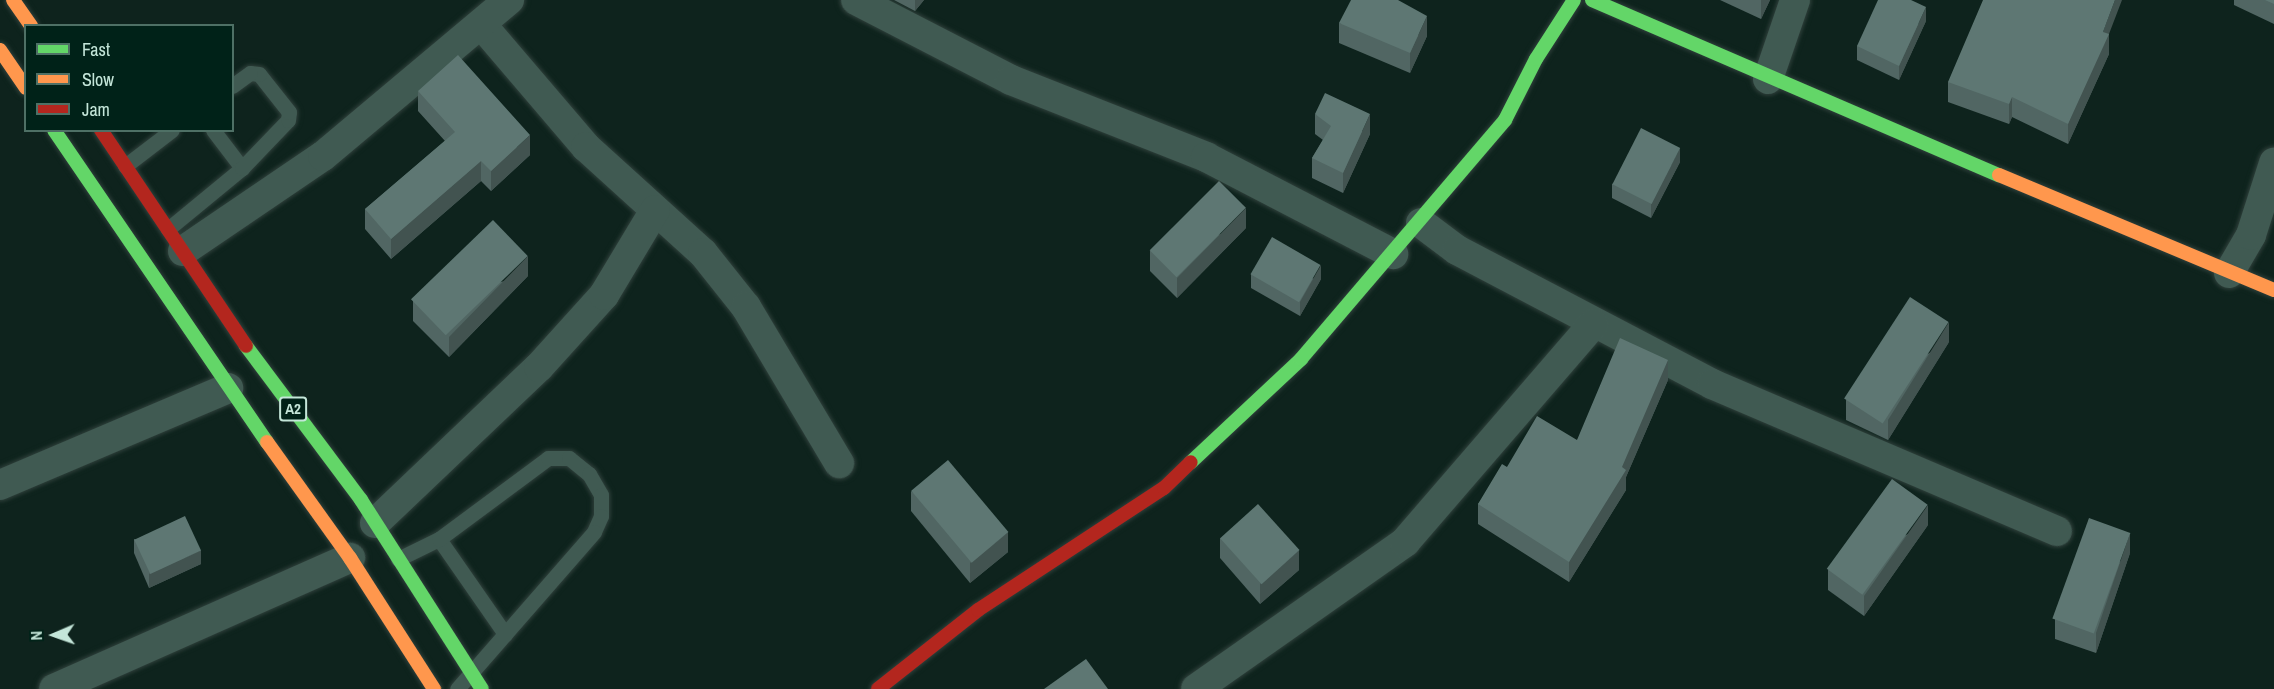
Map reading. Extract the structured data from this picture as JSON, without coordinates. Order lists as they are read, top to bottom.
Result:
{
  "streets": {
    "main road": ["A2"]
  },
  "legend": ["Fast", "Slow", "Jam"],
  "north": "left"
}
